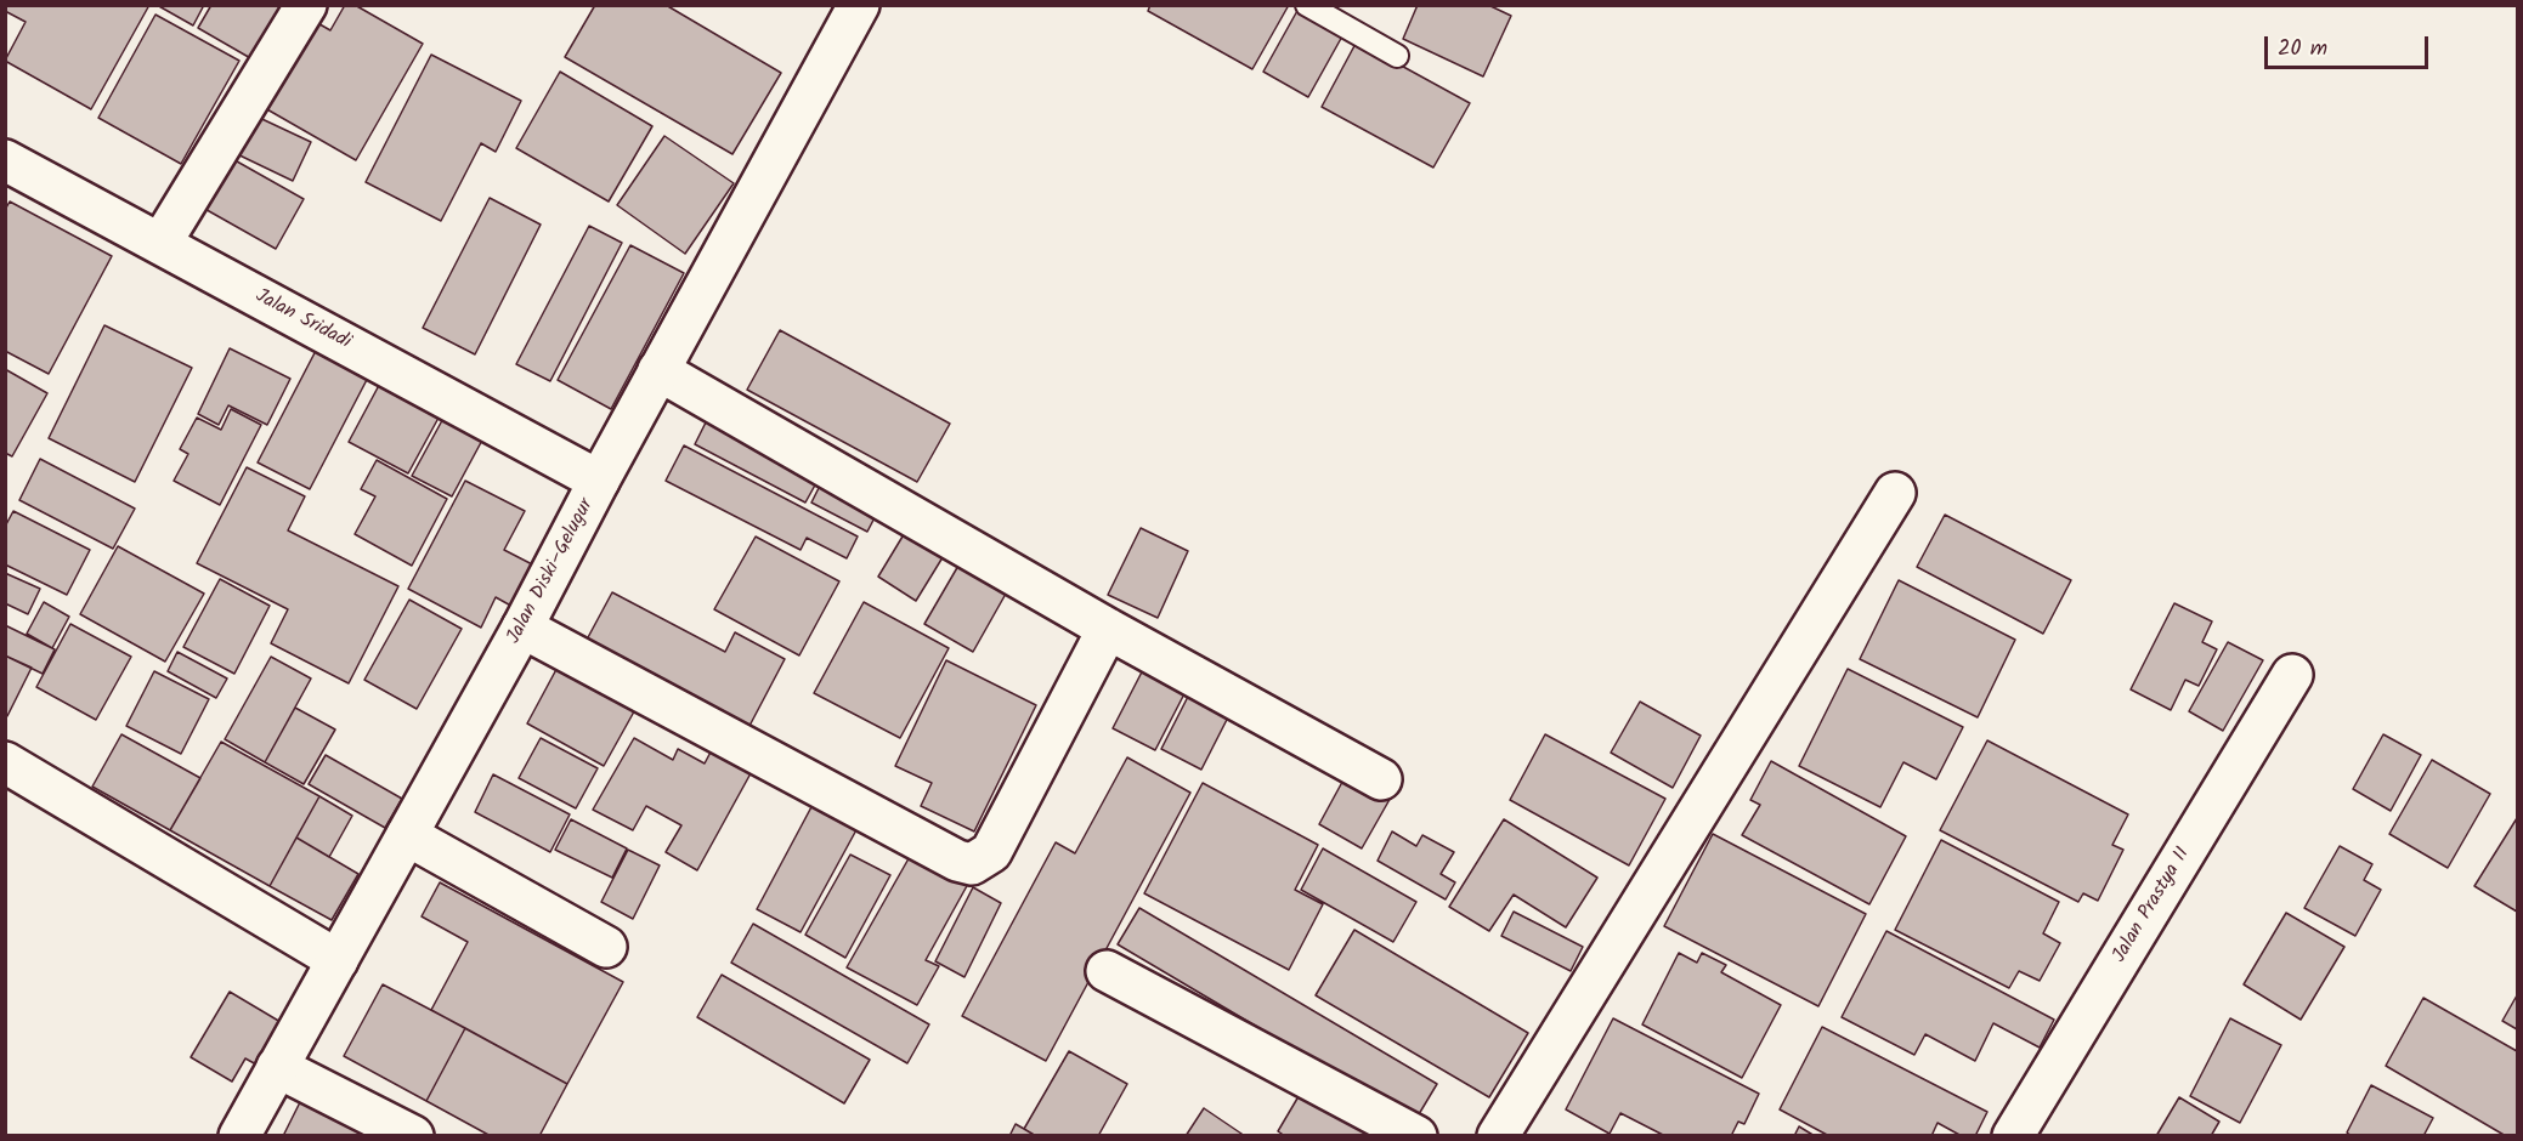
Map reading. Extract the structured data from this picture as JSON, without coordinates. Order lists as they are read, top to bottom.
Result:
{
  "streets": {
    "street": ["Jalan Sridadi", "Jalan Diski–Gelugur", "Jalan Prastya II"]
  },
  "crossings": [
    ["Jalan Sridadi", "Jalan Diski–Gelugur"]
  ],
  "scale_bar": "20 m"
}
